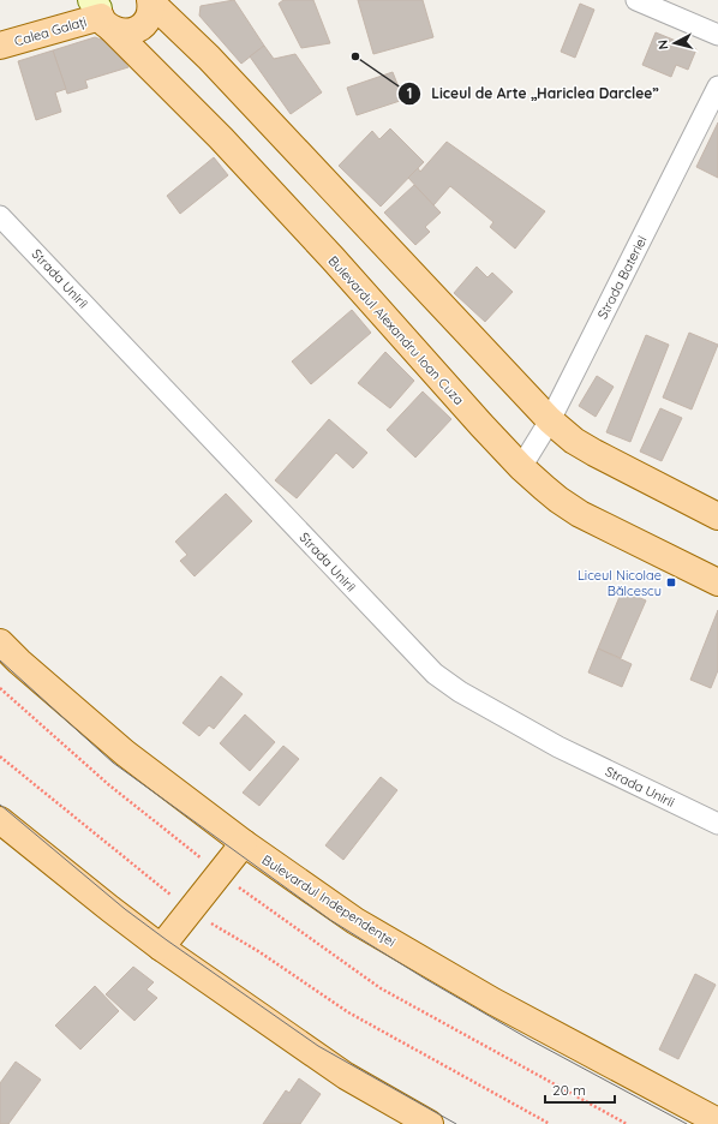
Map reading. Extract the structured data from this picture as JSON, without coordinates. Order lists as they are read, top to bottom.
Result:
{
  "streets": {
    "main road": ["Calea Galați", "Bulevardul Alexandru Ioan Cuza", "Bulevardul Independenței"],
    "street": ["Strada Bateriei", "Strada Unirii"]
  },
  "crossings": [
    ["Calea Galați", "Bulevardul Alexandru Ioan Cuza"],
    ["Strada Bateriei", "Bulevardul Alexandru Ioan Cuza"]
  ],
  "places": {
    "other": ["Liceul de Arte „Hariclea Darclee”"],
    "transit": ["Liceul Nicolae Bălcescu"]
  },
  "scale_bar": "20 m",
  "north": "left"
}
